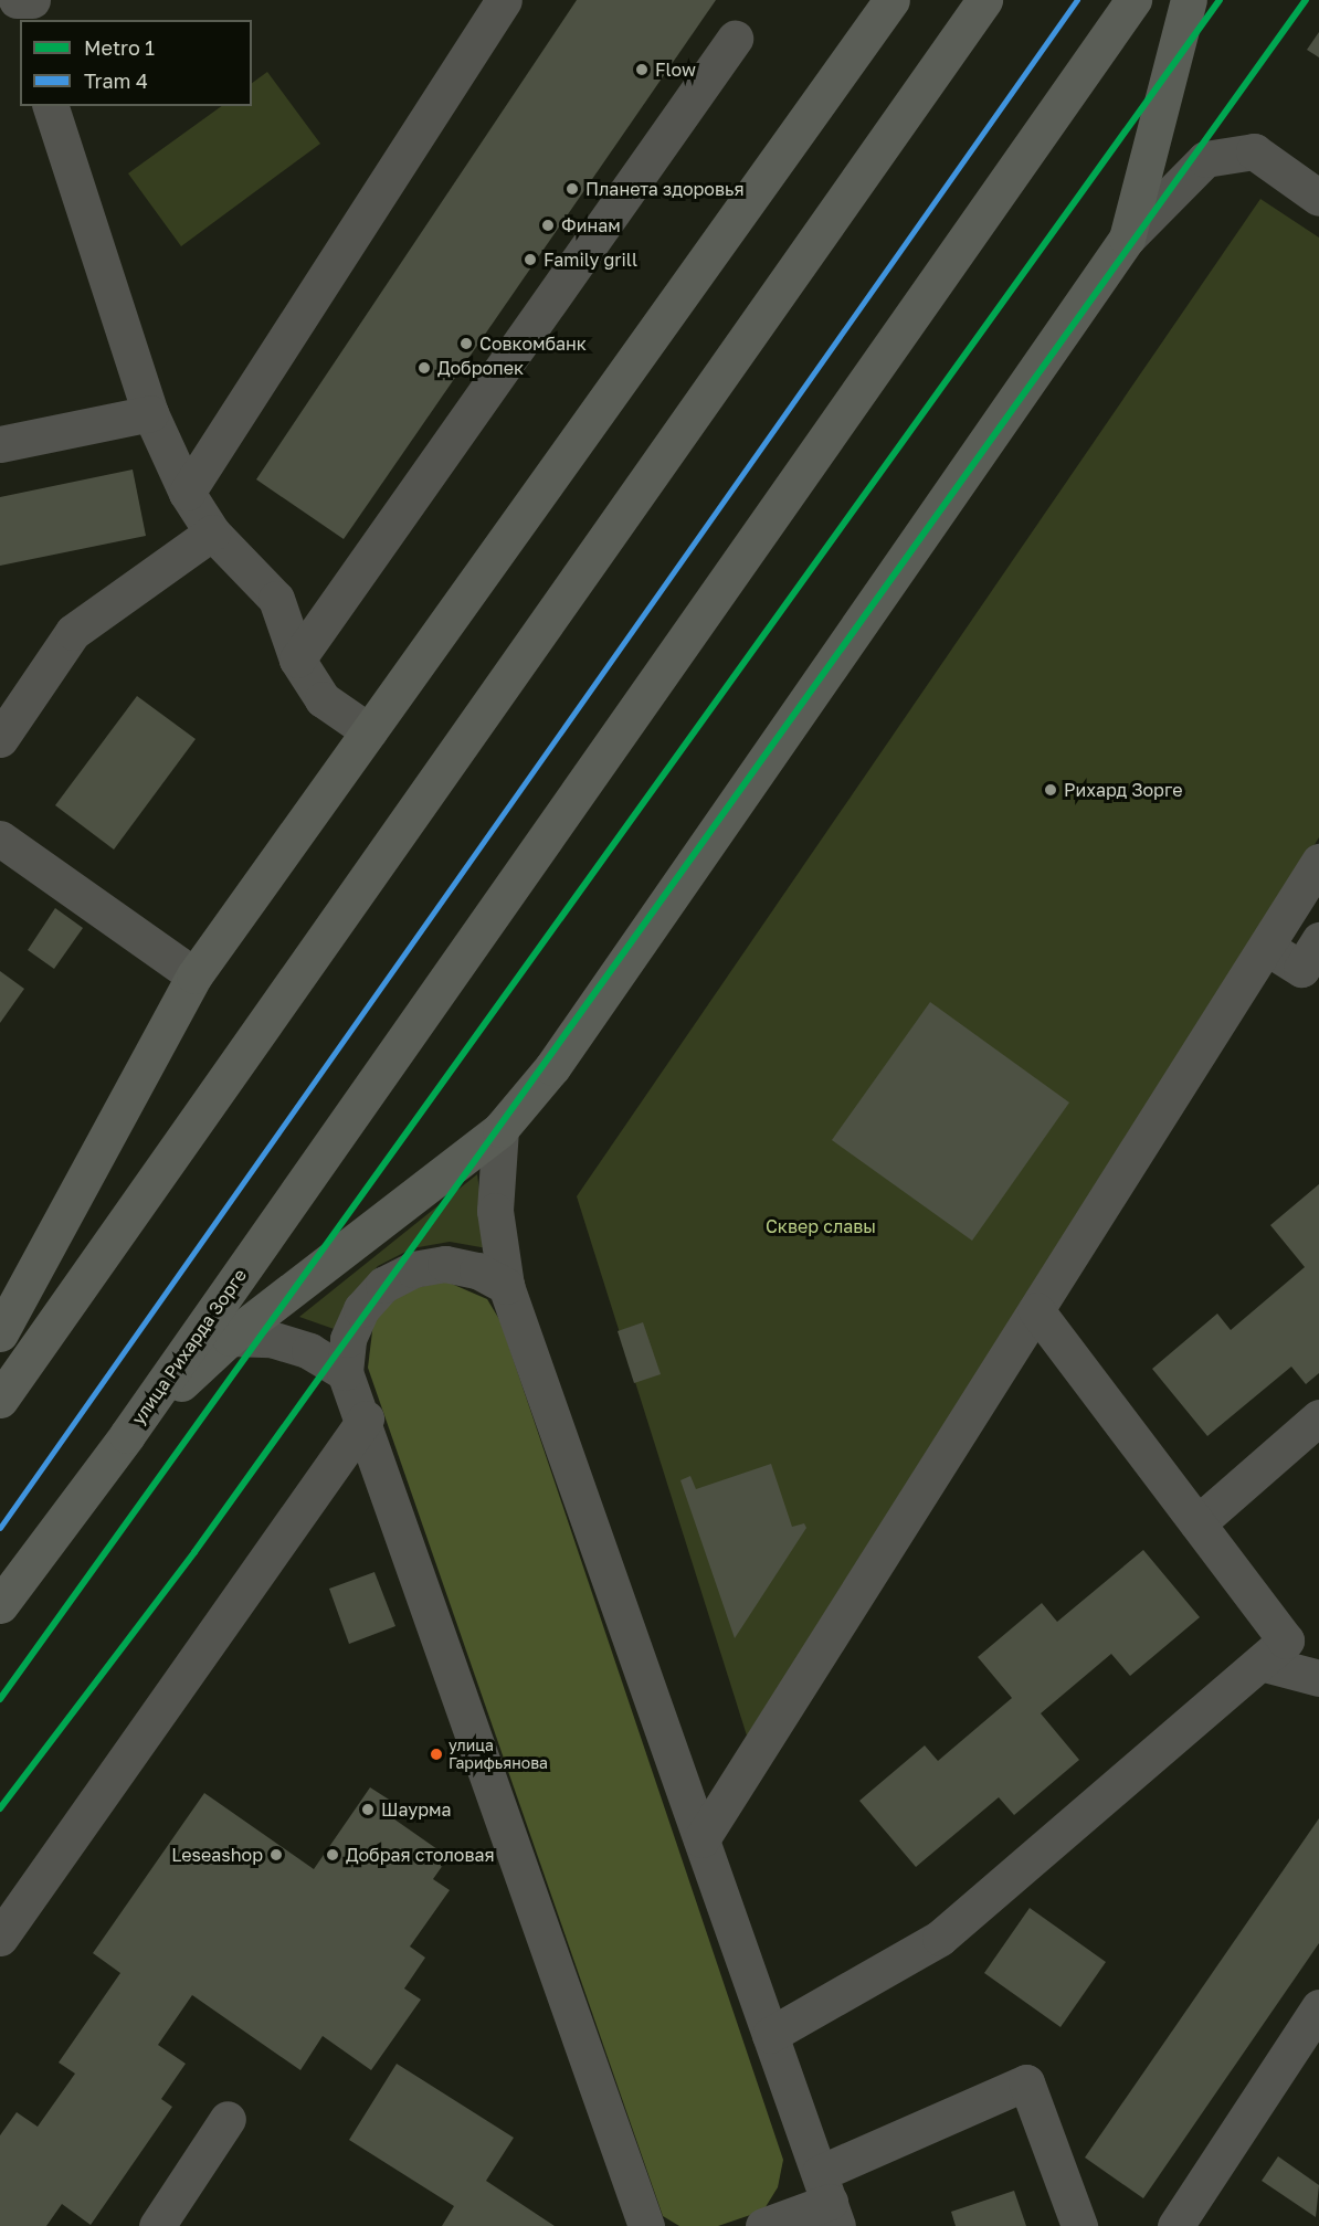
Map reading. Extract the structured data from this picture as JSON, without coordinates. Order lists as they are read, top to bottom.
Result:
{
  "streets": {
    "main road": ["улица Рихарда Зорге"]
  },
  "parks": ["Сквер славы"],
  "places": [
    "Flow",
    "Планета здоровья",
    "Финам",
    "Family grill",
    "Совкомбанк",
    "Добропек",
    "Рихард Зорге",
    "улица Гарифьянова",
    "Шаурма",
    "Leseashop",
    "Добрая столовая"
  ],
  "lines": ["metro line 1", "tram line 4"],
  "legend": ["Metro 1", "Tram 4"]
}
